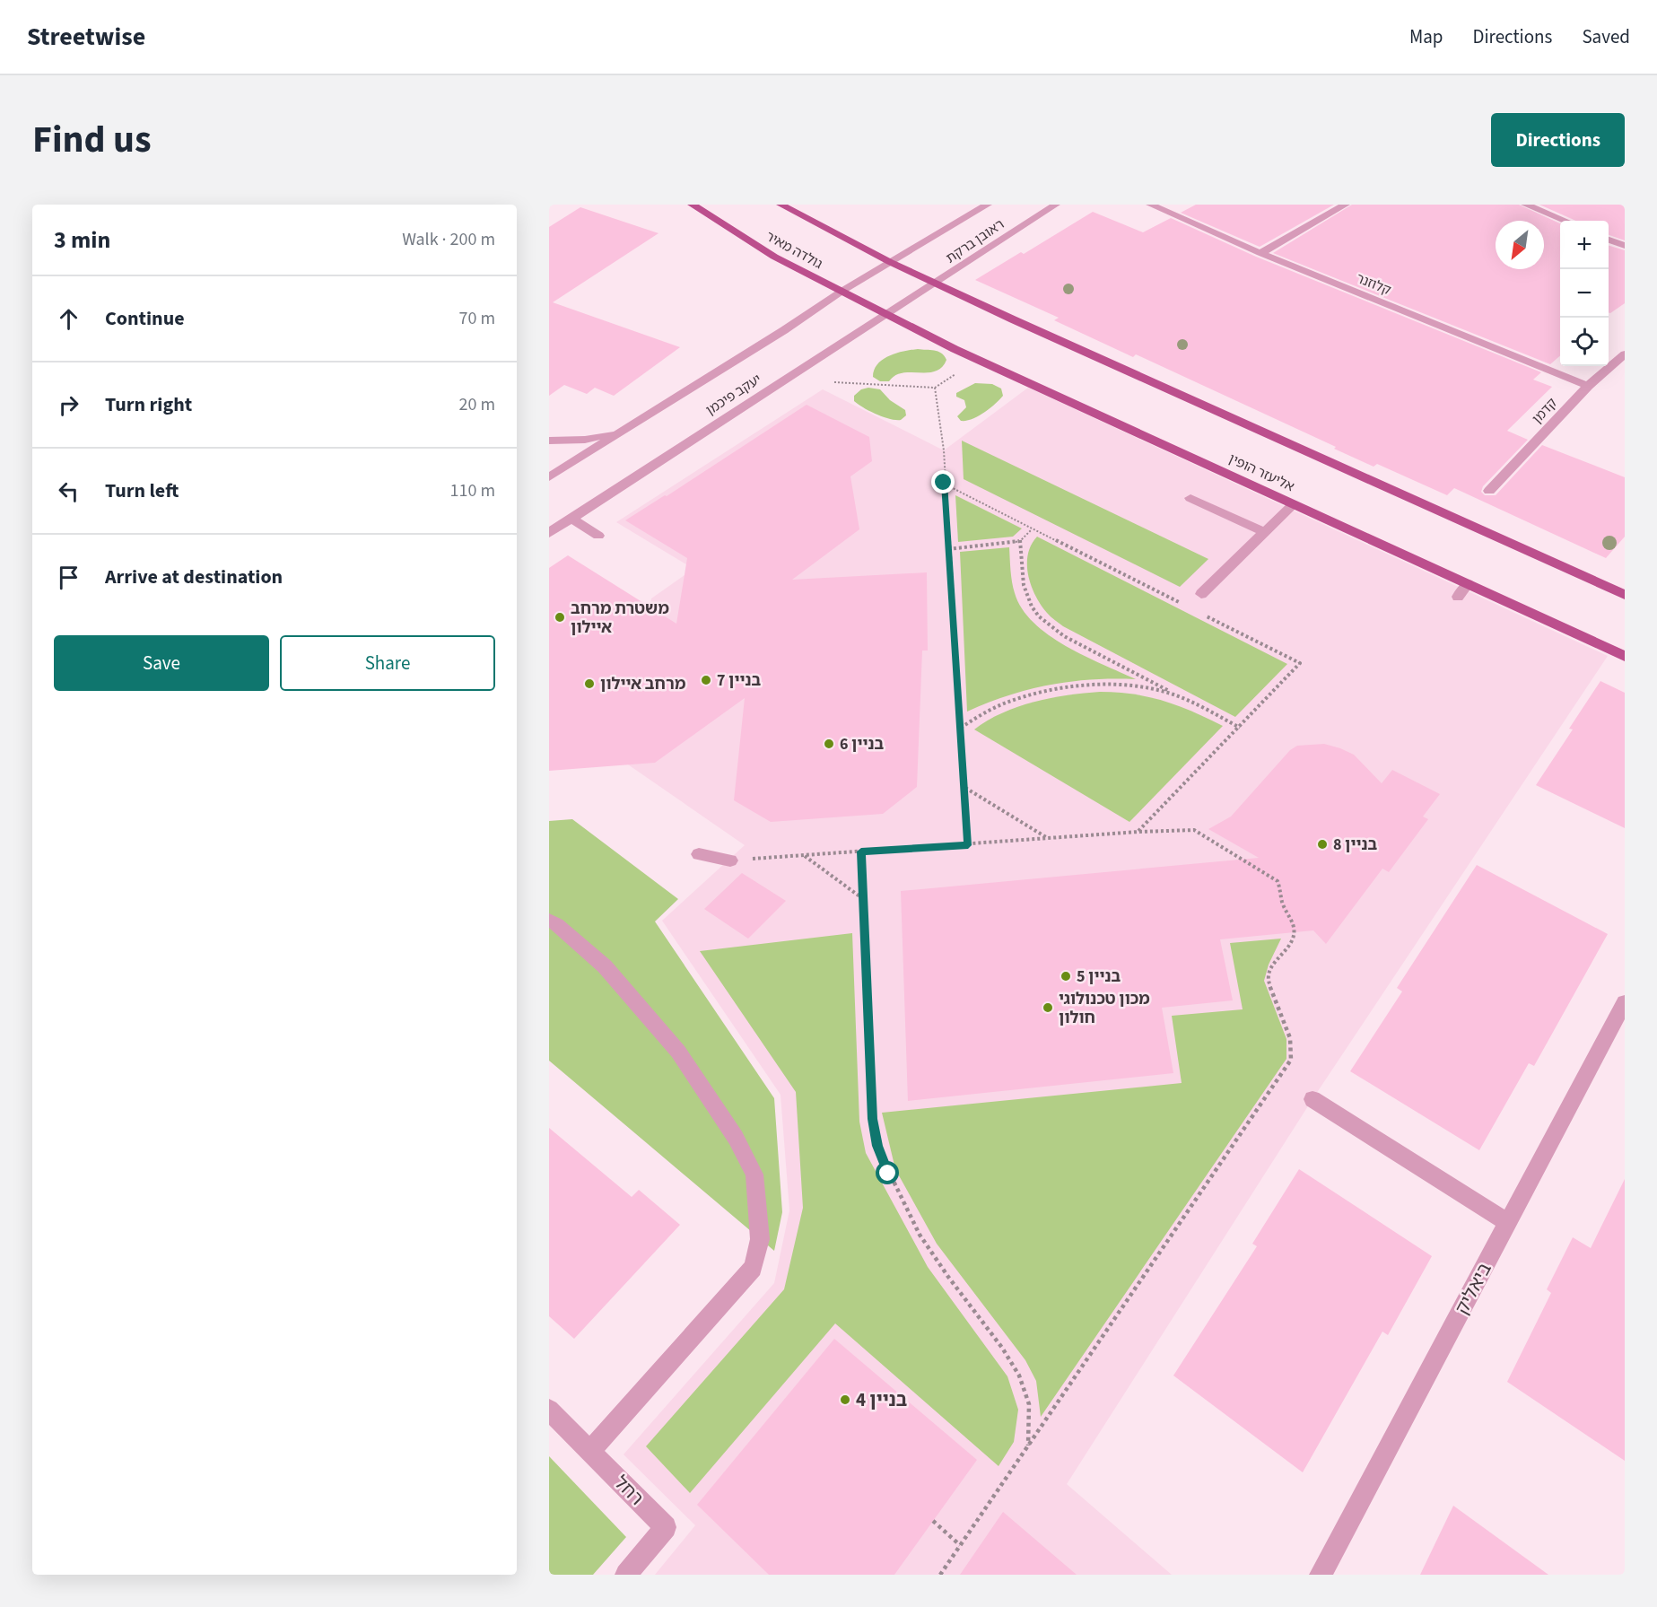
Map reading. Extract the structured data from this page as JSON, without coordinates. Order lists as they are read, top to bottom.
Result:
{
  "streets": {
    "main road": ["גולדה מאיר", "אליעזר הופין"],
    "street": [
      "ראובן ברקת",
      "קלוזנר",
      "יעקב פיכמן",
      "קדמן",
      "ביאליק",
      "רחל"
    ]
  },
  "crossings": [
    ["ראובן ברקת", "יעקב פיכמן"],
    ["גולדה מאיר", "יעקב פיכמן"],
    ["גולדה מאיר", "אליעזר הופין"],
    ["קלוזנר", "קדמן"],
    ["יעקב פיכמן", "אליעזר הופין"]
  ],
  "places": [
    "משטרת מרחב איילון",
    "בניין 7",
    "מרחב איילון",
    "בניין 6",
    "בניין 8",
    "בניין 5",
    "מכון טכנולוגי חולון",
    "בניין 4"
  ],
  "north": "bottom left",
  "page": {
    "header": "Streetwise",
    "nav": ["Map", "Directions", "Saved"],
    "title": "Find us",
    "buttons": [
      "Directions",
      ["Save", "Share"]
    ],
    "heading": ["3 min", "Walk · 200 m"],
    "map_buttons": ["+", "−"],
    "list": [
      ["Continue", "70 m"],
      ["Turn right", "20 m"],
      ["Turn left", "110 m"],
      "Arrive at destination"
    ]
  }
}
